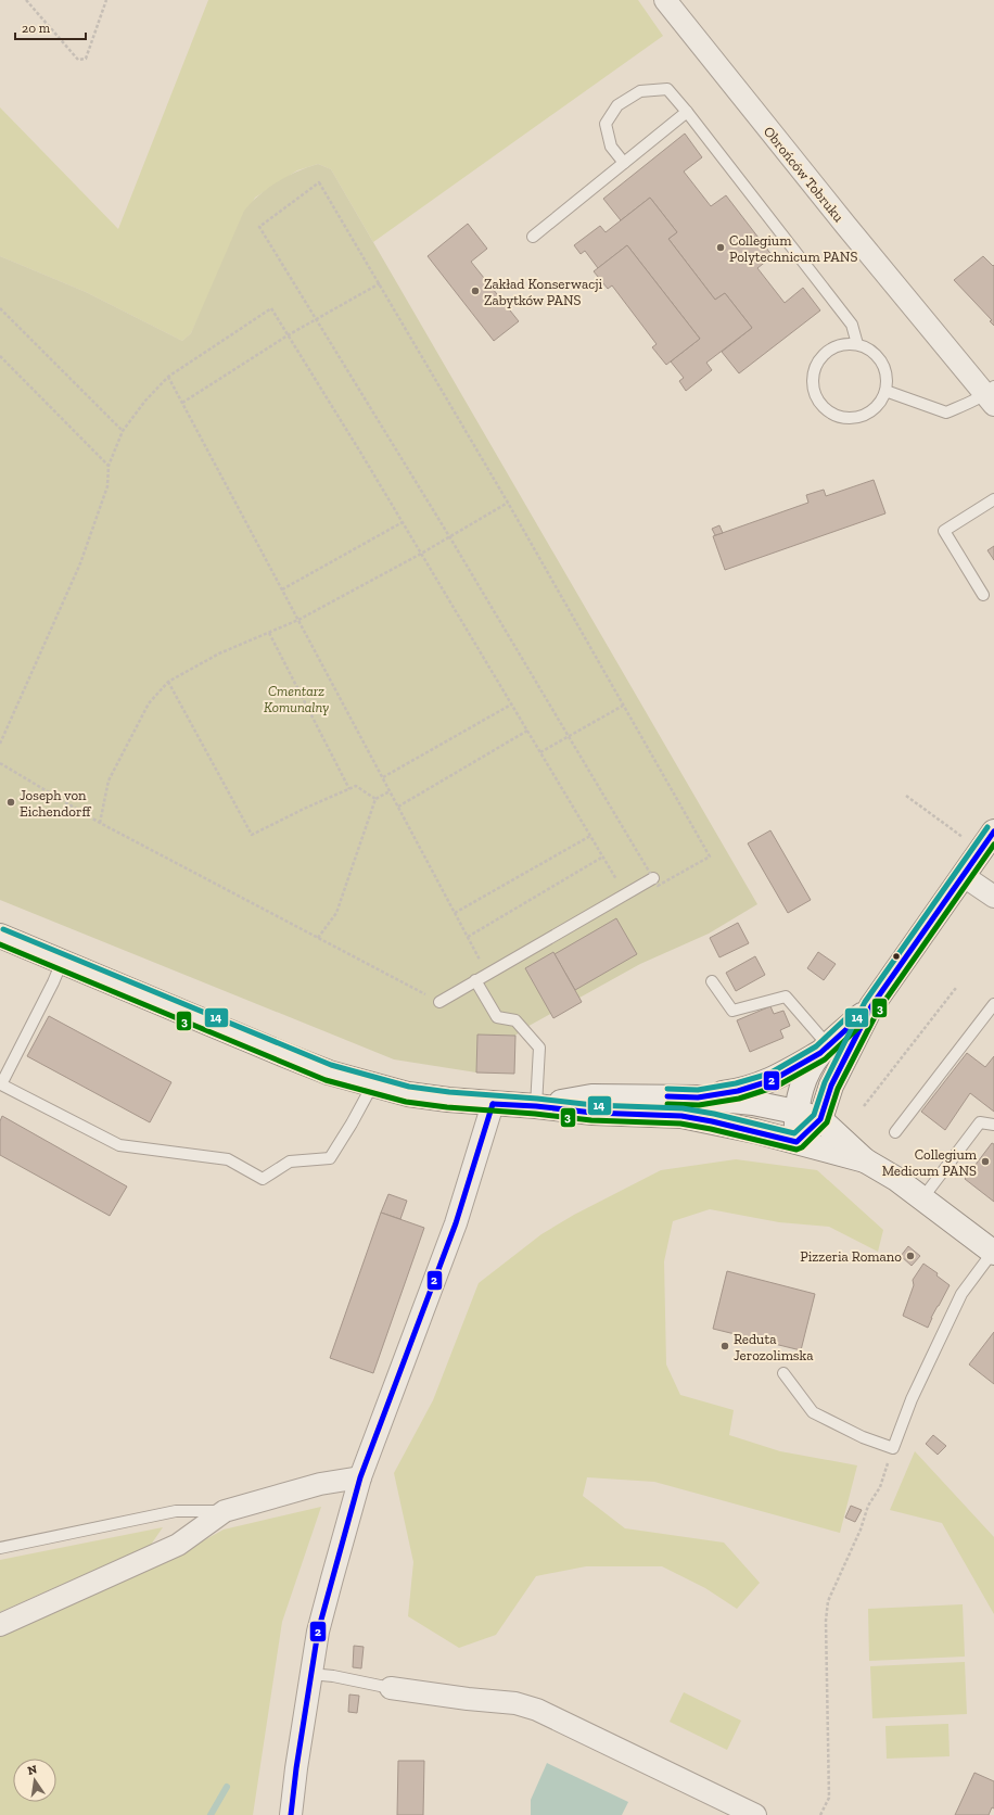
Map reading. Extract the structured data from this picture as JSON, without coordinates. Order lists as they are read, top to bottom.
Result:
{
  "streets": {
    "street": ["Obrońców Tobruku"]
  },
  "parks": ["Cmentarz Komunalny"],
  "places": [
    "Collegium Polytechnicum PANS",
    "Zakład Konserwacji Zabytków PANS",
    "Joseph von Eichendorff",
    "Collegium Medicum PANS",
    "Pizzeria Romano",
    "Reduta Jerozolimska"
  ],
  "lines": ["transit line 14", "transit line 2", "transit line 3"],
  "scale_bar": "20 m",
  "north": "top"
}
